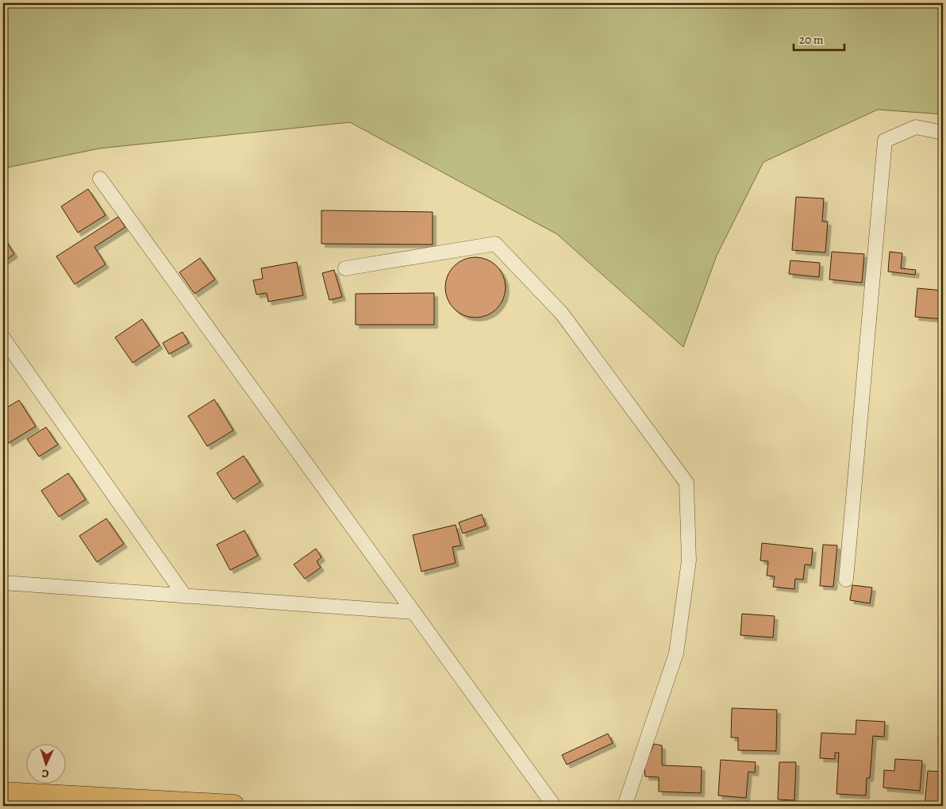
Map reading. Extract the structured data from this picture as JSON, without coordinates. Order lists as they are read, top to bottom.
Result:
{
  "scale_bar": "20 m",
  "north": "bottom"
}
